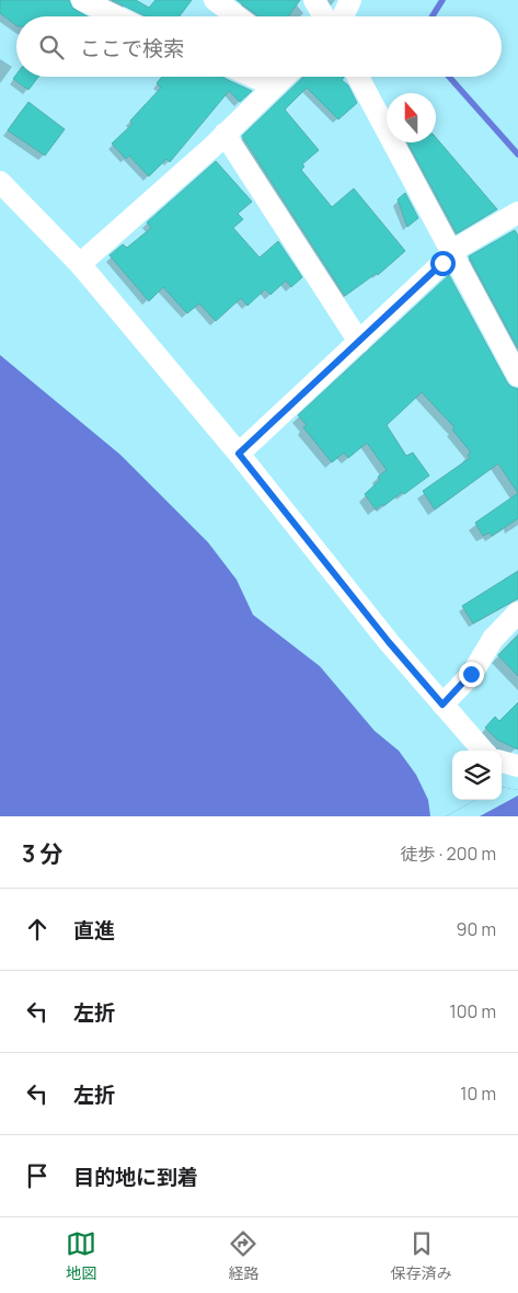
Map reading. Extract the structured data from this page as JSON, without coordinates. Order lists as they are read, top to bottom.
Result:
{
  "north": "top",
  "page": {
    "search": "ここで検索",
    "heading": ["3 分", "徒歩 · 200 m"],
    "list": [
      ["直進", "90 m"],
      ["左折", "100 m"],
      ["左折", "10 m"],
      "目的地に到着"
    ],
    "nav": ["地図", "経路", "保存済み"]
  }
}
